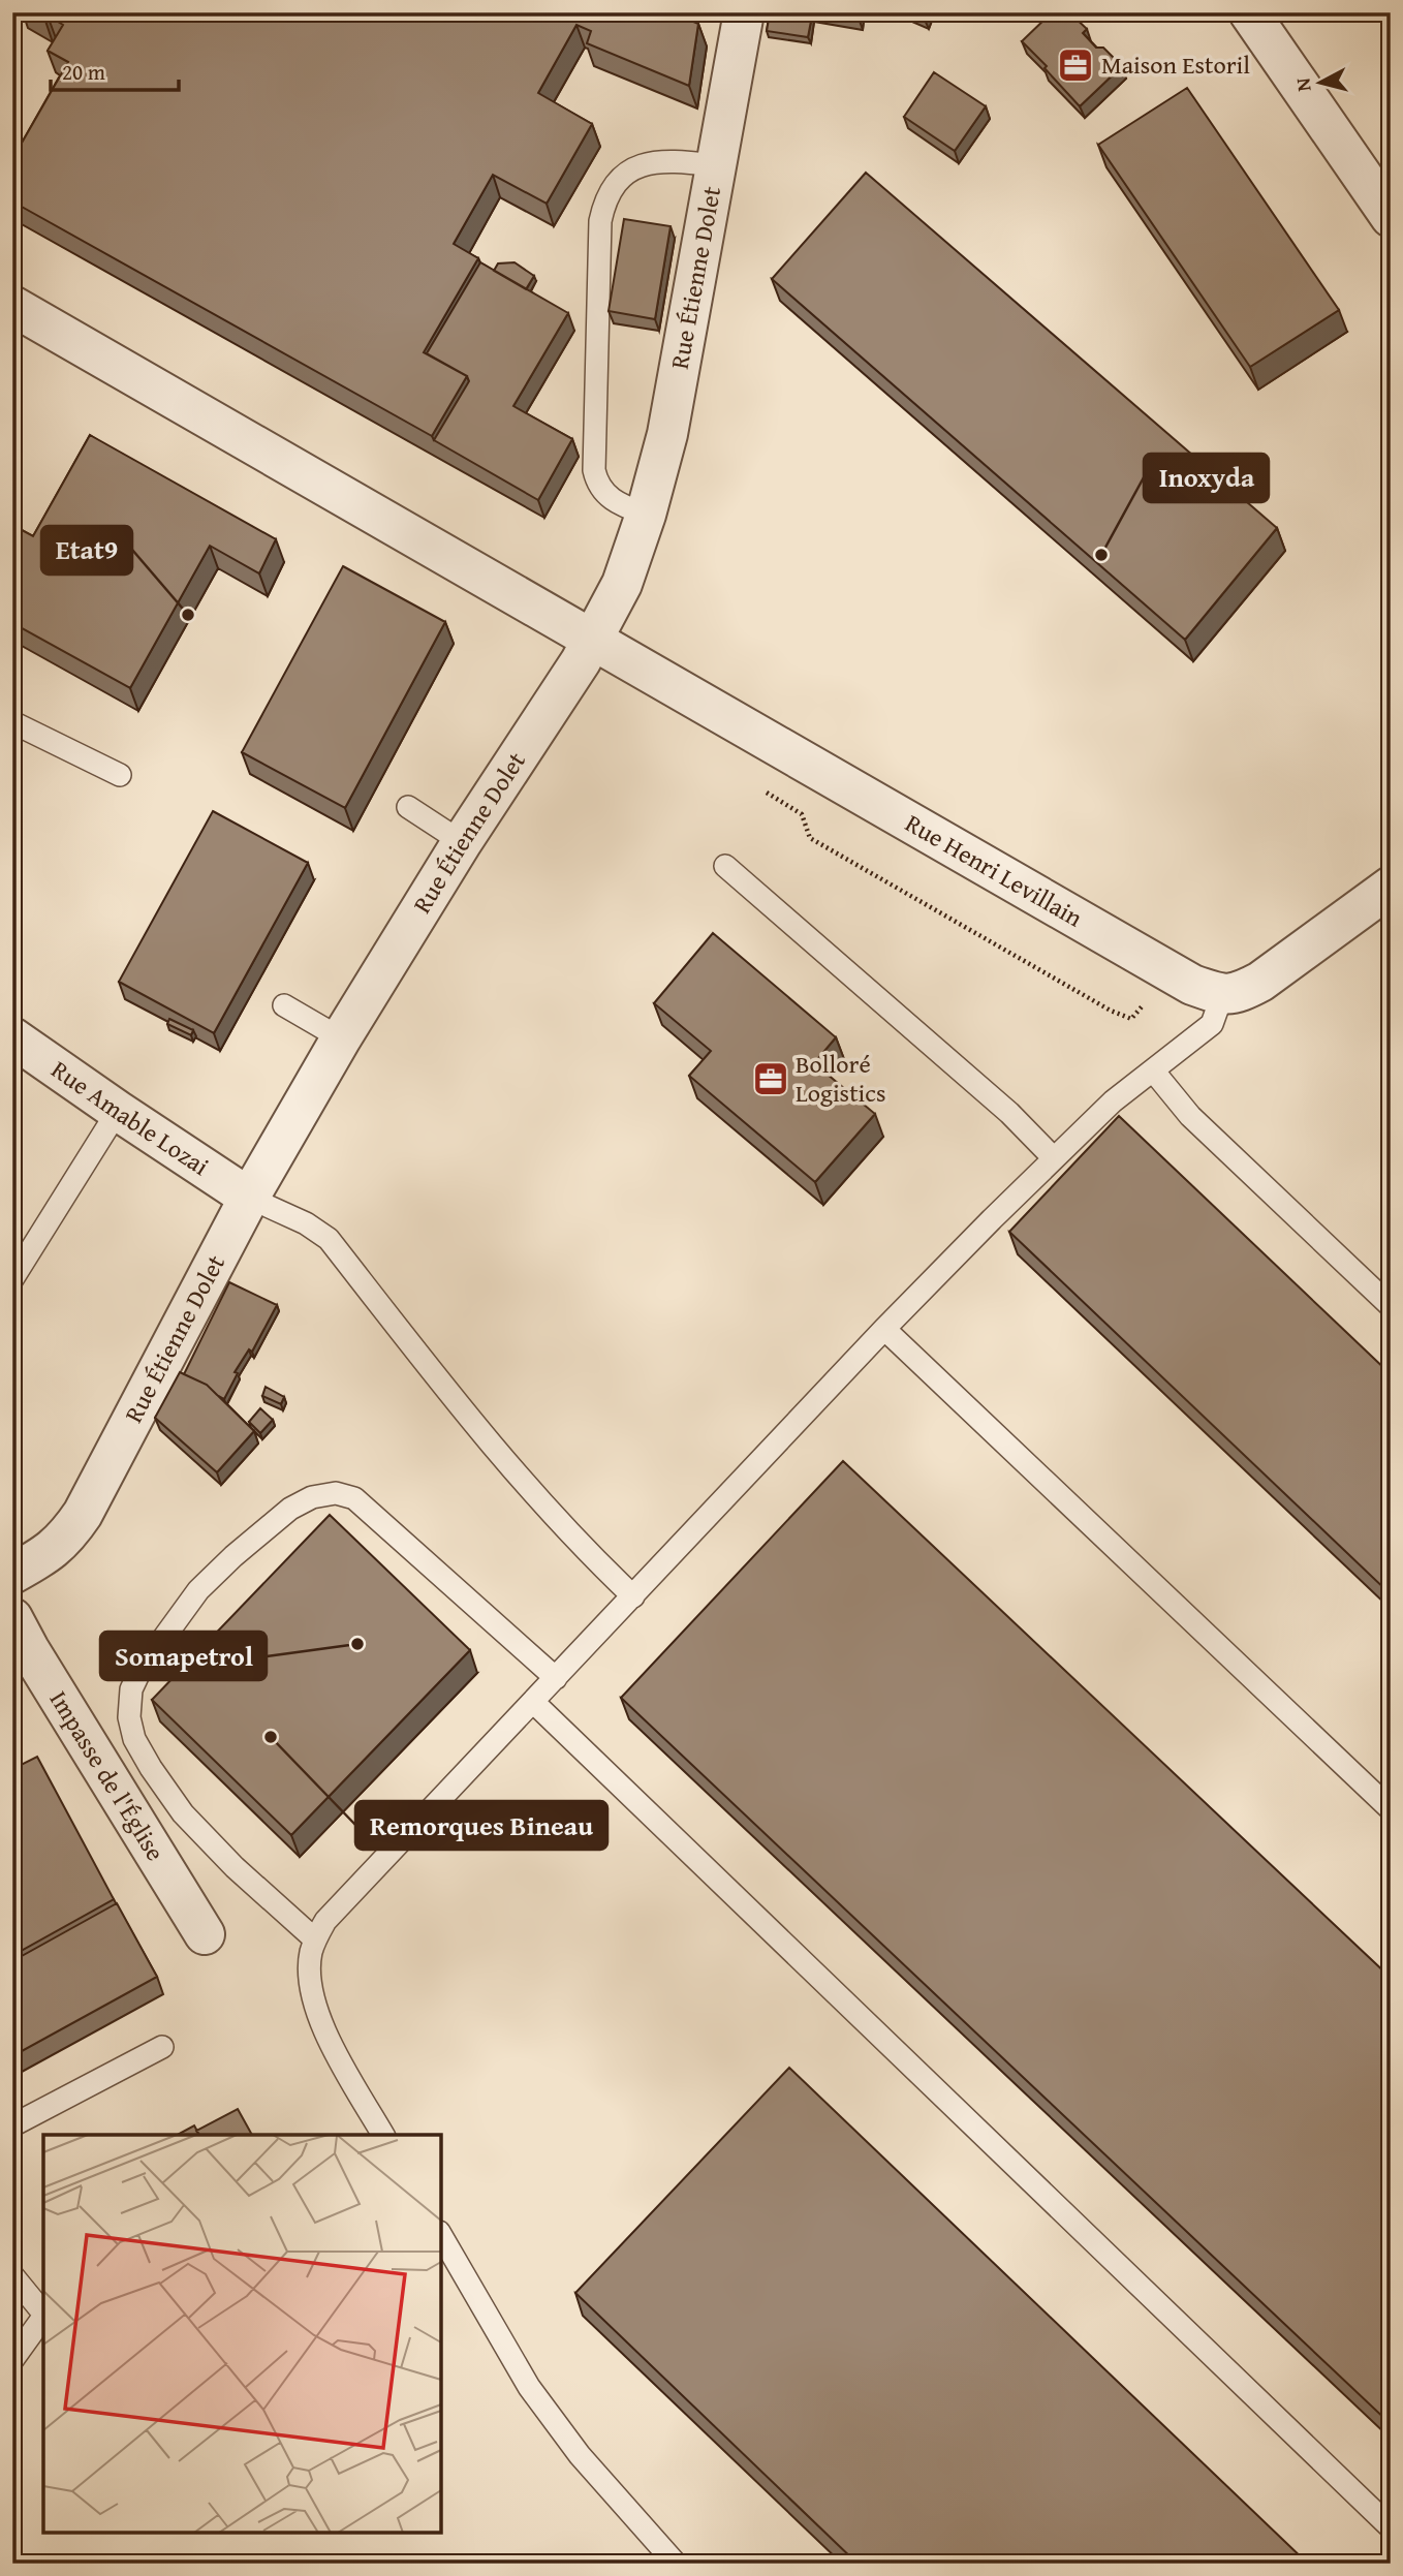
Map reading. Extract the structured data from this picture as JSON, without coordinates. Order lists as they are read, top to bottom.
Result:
{
  "streets": {
    "street": [
      "Rue Étienne Dolet",
      "Rue Henri Levillain",
      "Rue Amable Lozai",
      "Impasse de l'Église"
    ]
  },
  "crossings": [
    ["Rue Étienne Dolet", "Rue Henri Levillain"],
    ["Rue Étienne Dolet", "Rue Amable Lozai"]
  ],
  "places": {
    "office": ["Maison Estoril", "Bolloré Logistics"],
    "other": [
      "Inoxyda",
      "Etat9",
      "Somapetrol",
      "Remorques Bineau"
    ]
  },
  "scale_bar": "20 m",
  "north": "left"
}
